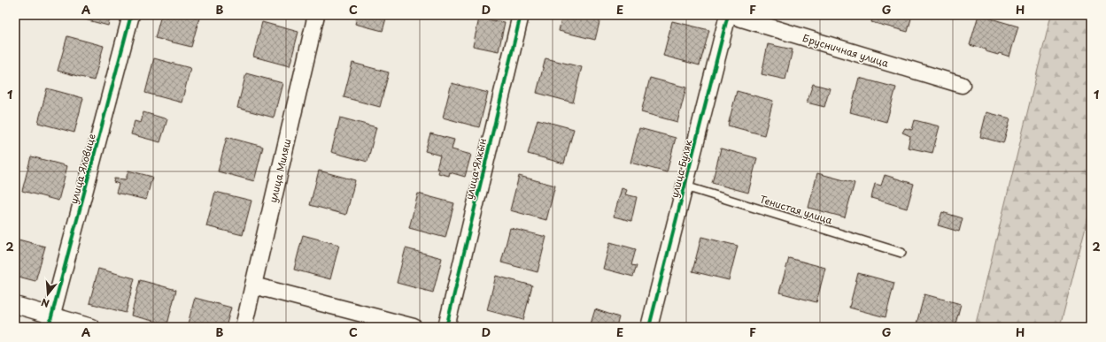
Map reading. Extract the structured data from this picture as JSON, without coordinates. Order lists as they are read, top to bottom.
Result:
{
  "streets": {
    "street": [
      "Брусничная улица",
      "улица Яловице",
      "улица Ялкын",
      "улица Буляк",
      "улица Миляш"
    ],
    "lane": ["Тенистая улица"]
  },
  "crossings": [
    ["Брусничная улица", "улица Буляк"],
    ["улица Буляк", "Тенистая улица"]
  ],
  "north": "bottom",
  "grid": {
    "columns": [
      "A",
      "B",
      "C",
      "D",
      "E",
      "F",
      "G",
      "H"
    ],
    "rows": ["1", "2"]
  }
}
